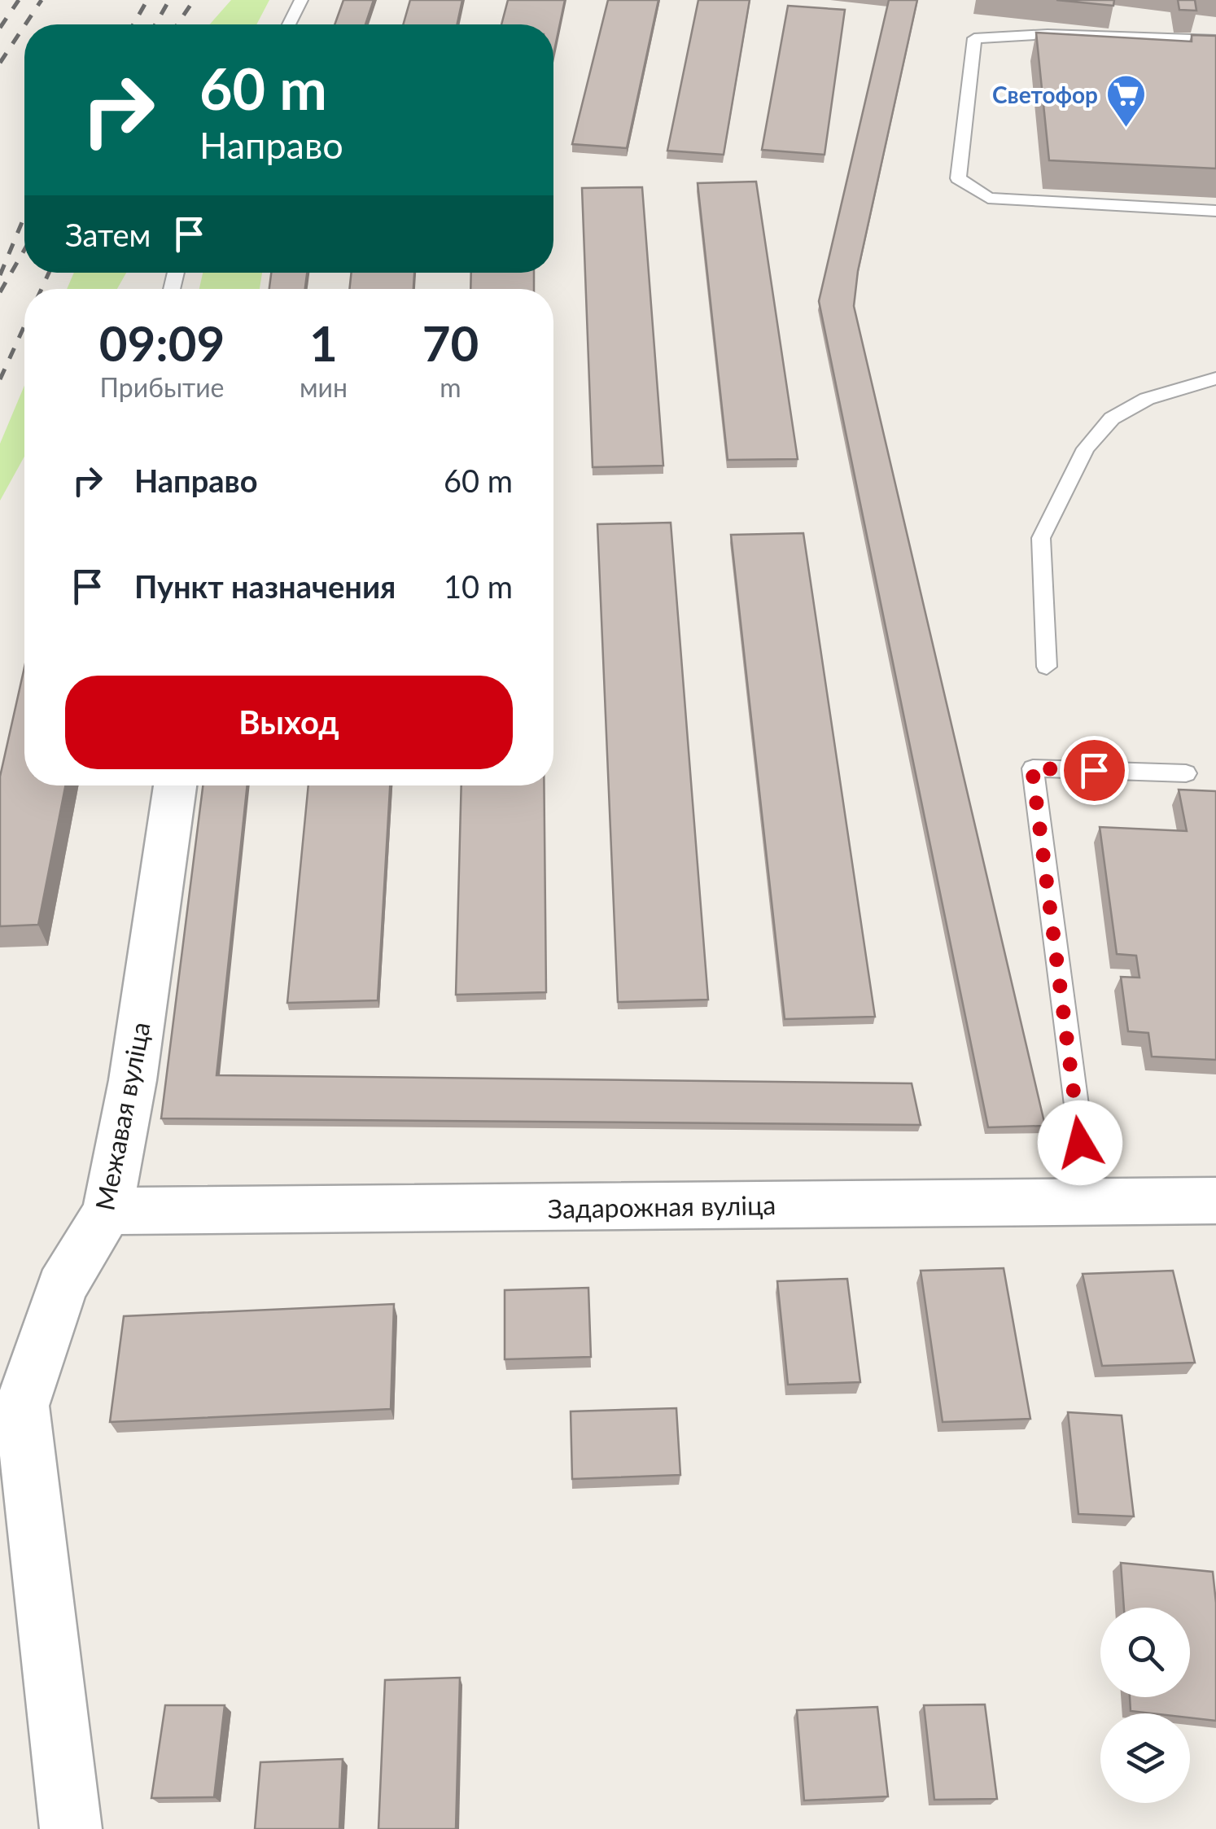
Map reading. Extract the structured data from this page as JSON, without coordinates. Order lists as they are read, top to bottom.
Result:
{
  "streets": {
    "street": ["Межавая вуліца", "Задарожная вуліца"]
  },
  "crossings": [
    ["Межавая вуліца", "Задарожная вуліца"]
  ],
  "places": {
    "supermarket": ["Светофор"]
  },
  "page": {
    "turn": ["60 m", "Направо"],
    "then": "Затем",
    "eta": [
      "09:09",
      "Прибытие",
      "1",
      "мин",
      "70",
      "m"
    ],
    "list": [
      {
        "name": "Направо",
        "value": "60 m"
      },
      {
        "name": "Пункт назначения",
        "value": "10 m"
      }
    ],
    "buttons": "Выход"
  }
}
